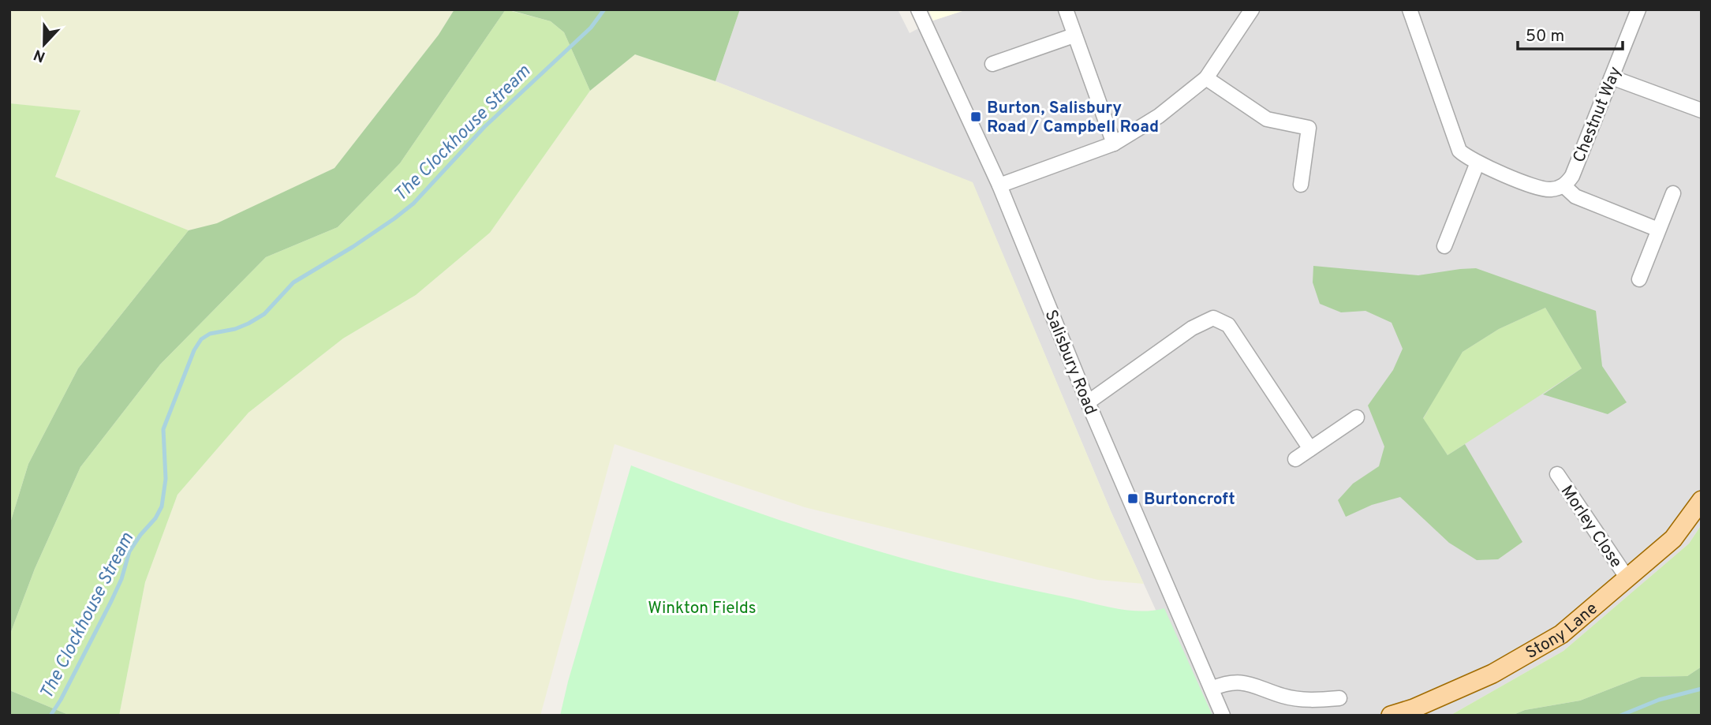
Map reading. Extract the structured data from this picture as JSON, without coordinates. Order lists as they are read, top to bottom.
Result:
{
  "streets": {
    "main road": ["Stony Lane"],
    "street": ["Chestnut Way", "Salisbury Road", "Morley Close"]
  },
  "crossings": [
    ["Morley Close", "Stony Lane"]
  ],
  "water": ["The Clockhouse Stream"],
  "parks": ["Winkton Fields"],
  "places": {
    "transit": ["Burton, Salisbury Road / Campbell Road", "Burtoncroft"]
  },
  "scale_bar": "50 m",
  "north": "bottom"
}
